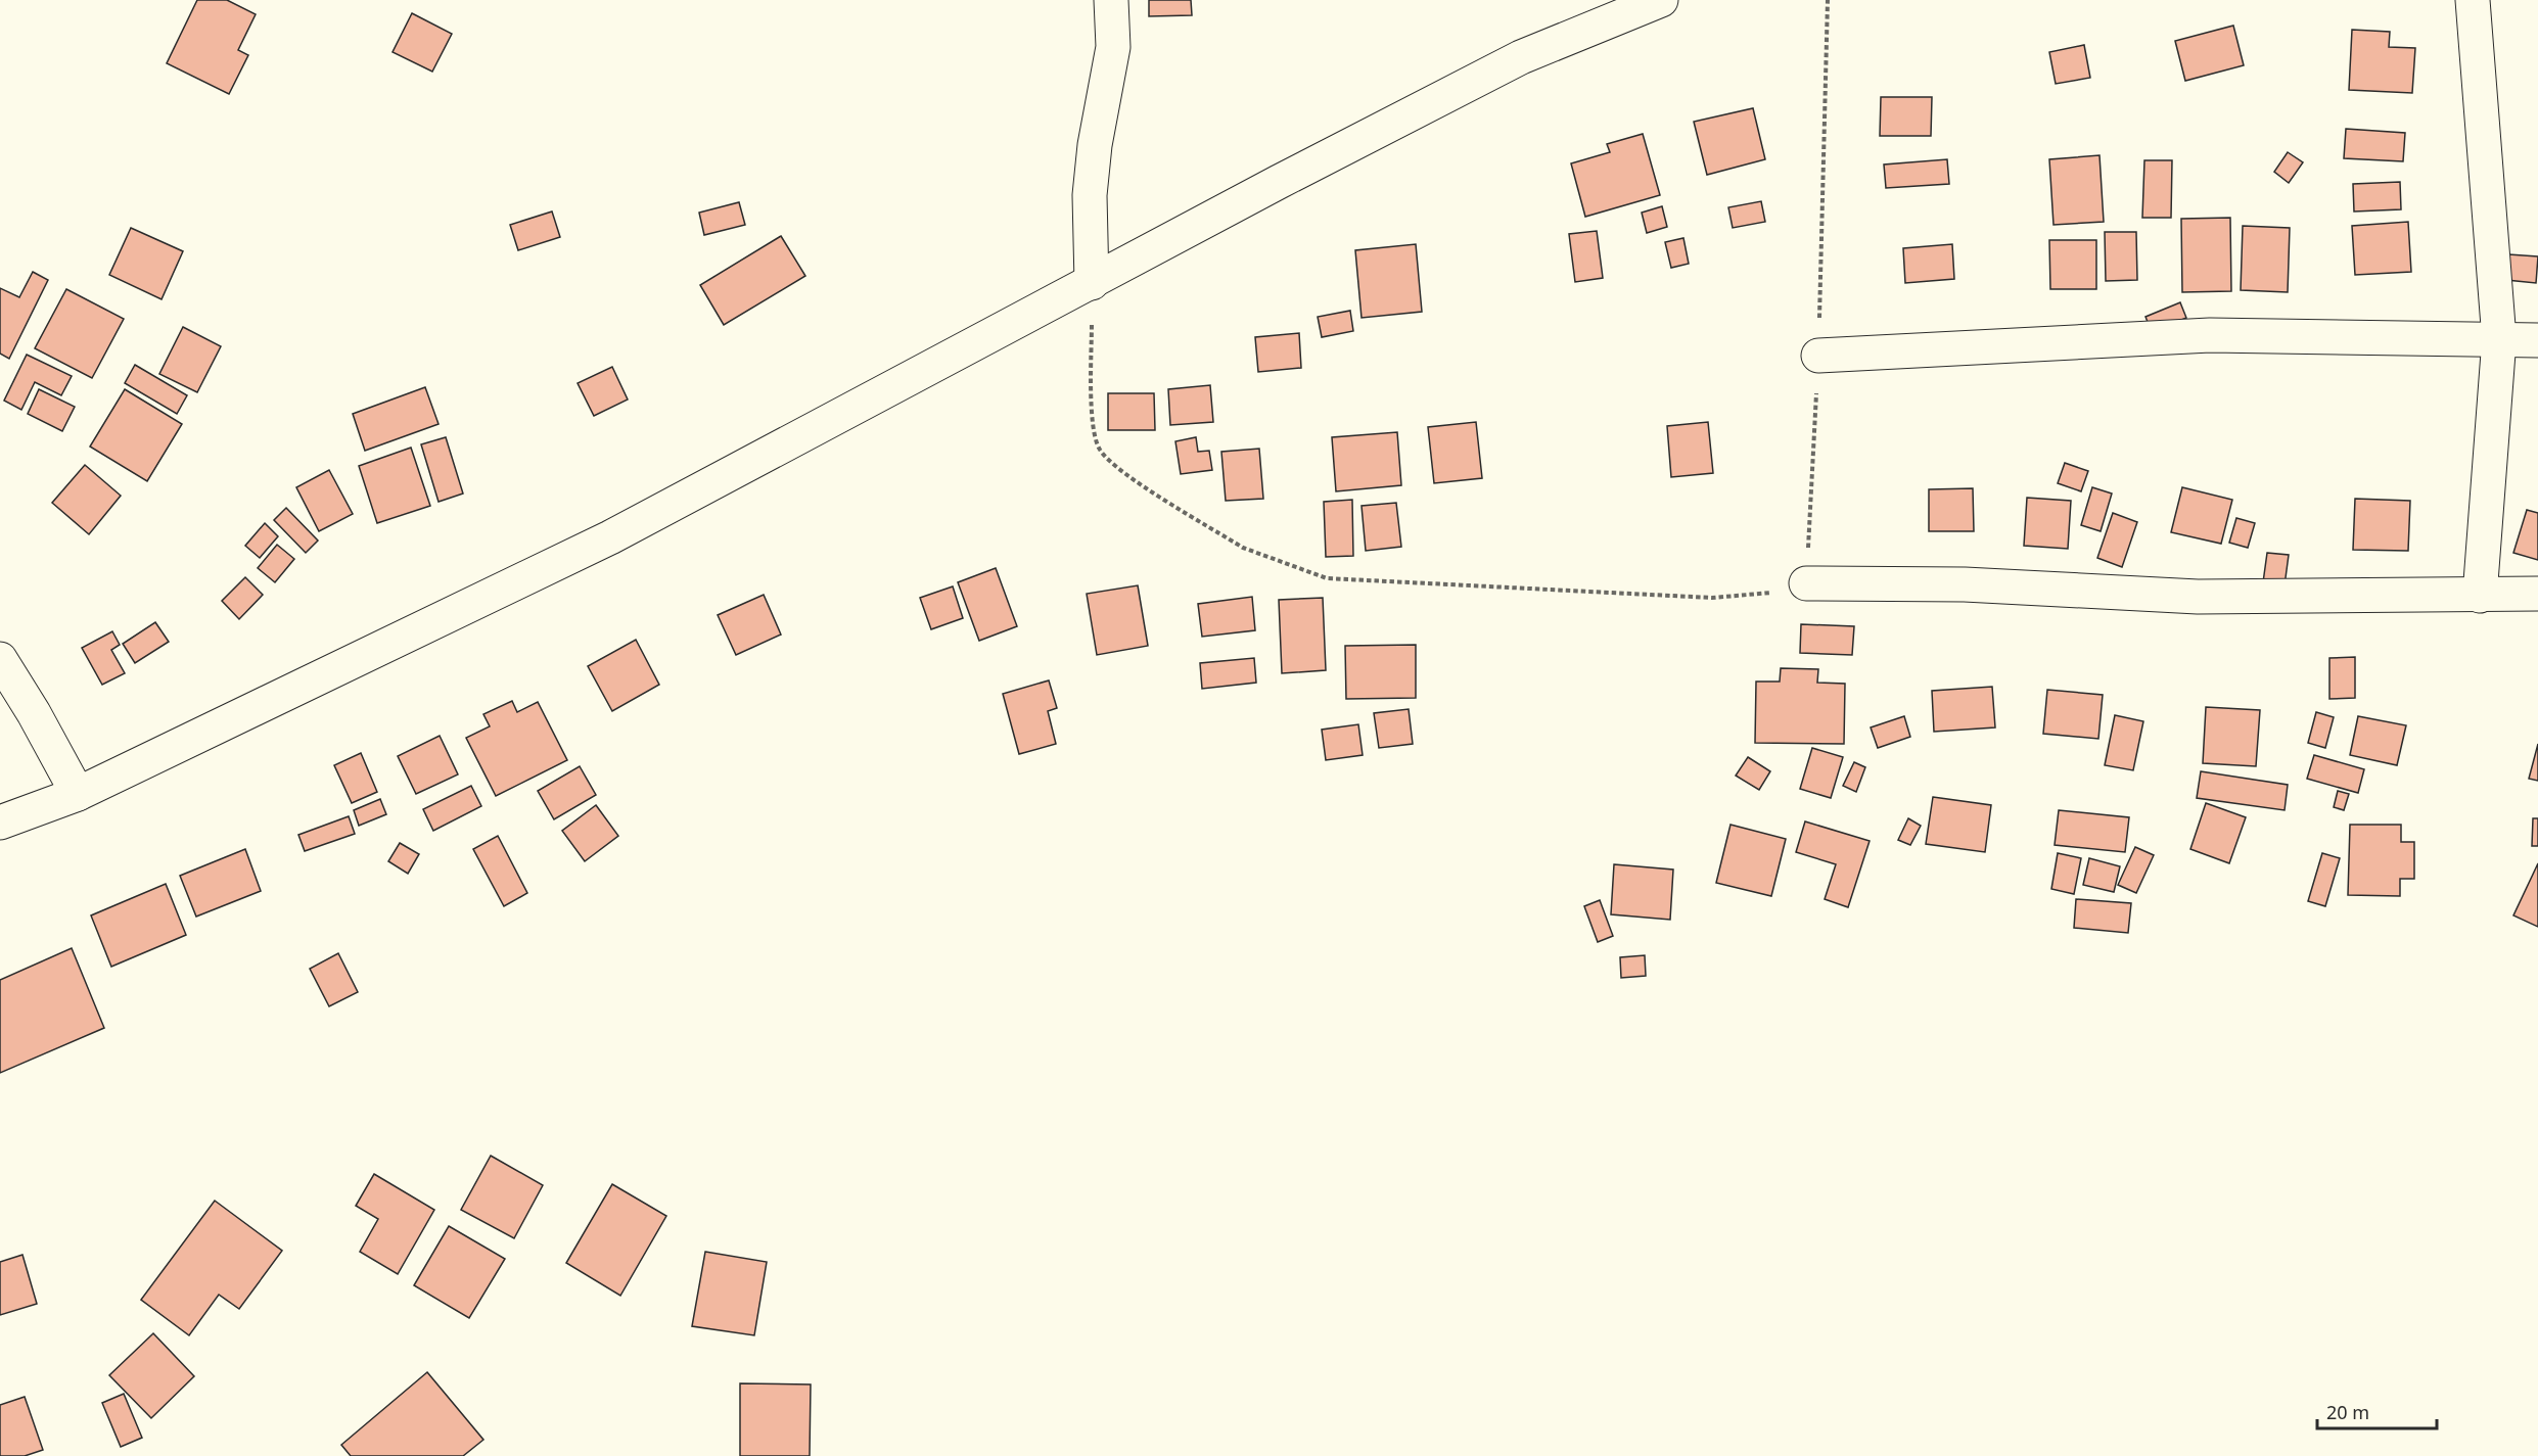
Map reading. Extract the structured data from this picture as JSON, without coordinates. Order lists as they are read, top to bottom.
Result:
{
  "scale_bar": "20 m"
}
